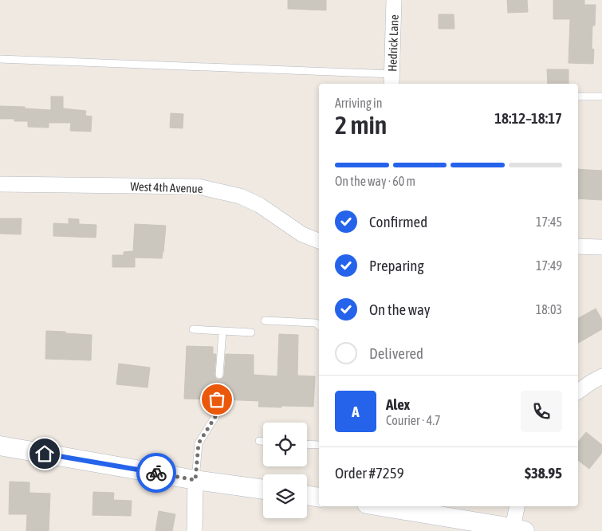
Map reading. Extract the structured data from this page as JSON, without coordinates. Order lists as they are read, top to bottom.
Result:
{
  "streets": {
    "street": ["Hedrick Lane", "West 4th Avenue"]
  },
  "page": {
    "heading": ["2 min", "Arriving in", "18:12–18:17"],
    "panel": [
      "Alex",
      "Courier · 4.7",
      "Order #7259",
      "$38.95"
    ],
    "bar": "On the way · 60 m",
    "list": [
      ["Confirmed", "17:45"],
      ["Preparing", "17:49"],
      ["On the way", "18:03"],
      "Delivered"
    ],
    "round": "A"
  }
}
